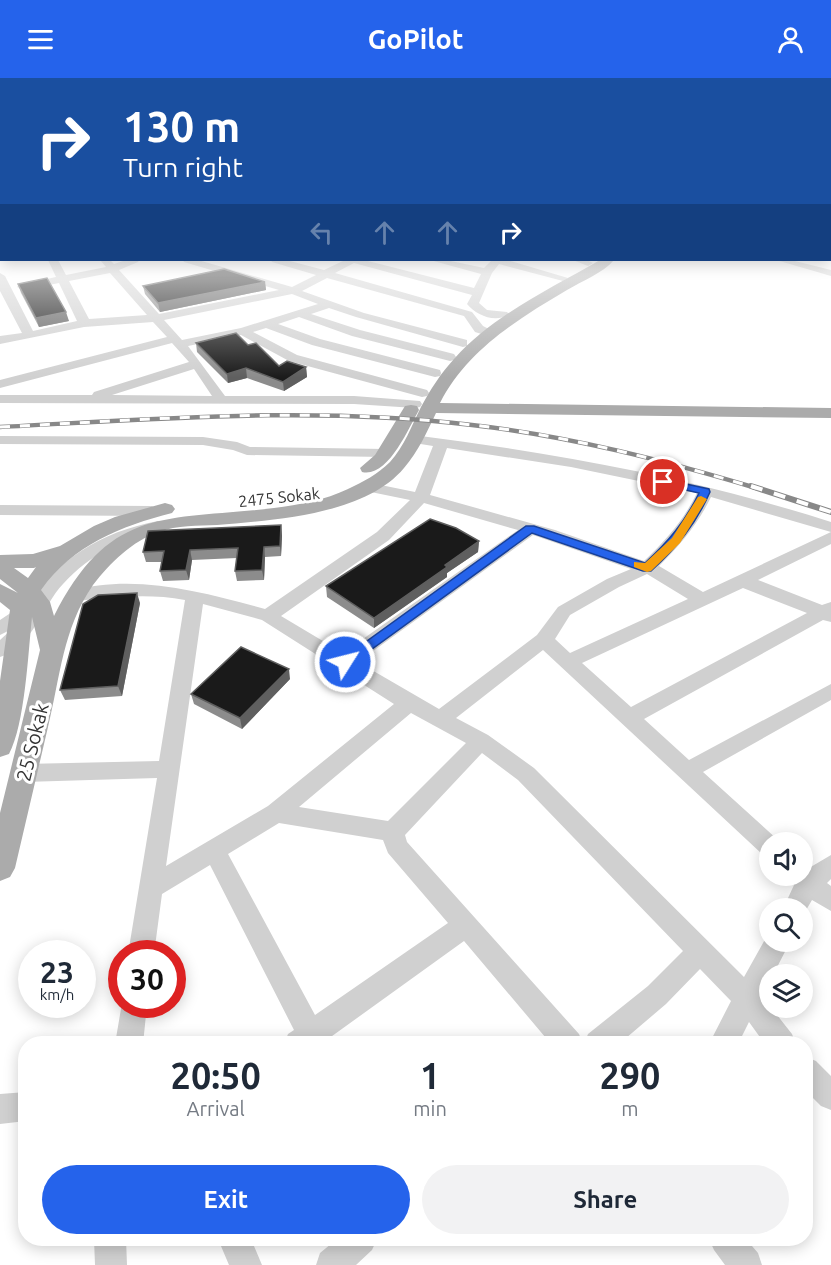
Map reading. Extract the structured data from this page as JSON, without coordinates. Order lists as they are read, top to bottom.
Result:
{
  "streets": {
    "main road": ["2475 Sokak", "25 Sokak"]
  },
  "crossings": [
    ["2475 Sokak", "25 Sokak"]
  ],
  "page": {
    "header": "GoPilot",
    "turn": ["130 m", "Turn right"],
    "speed": "23 km/h",
    "limit": "30",
    "eta": [
      "20:50",
      "Arrival",
      "1",
      "min",
      "290",
      "m"
    ],
    "buttons": ["Exit", "Share"]
  }
}
